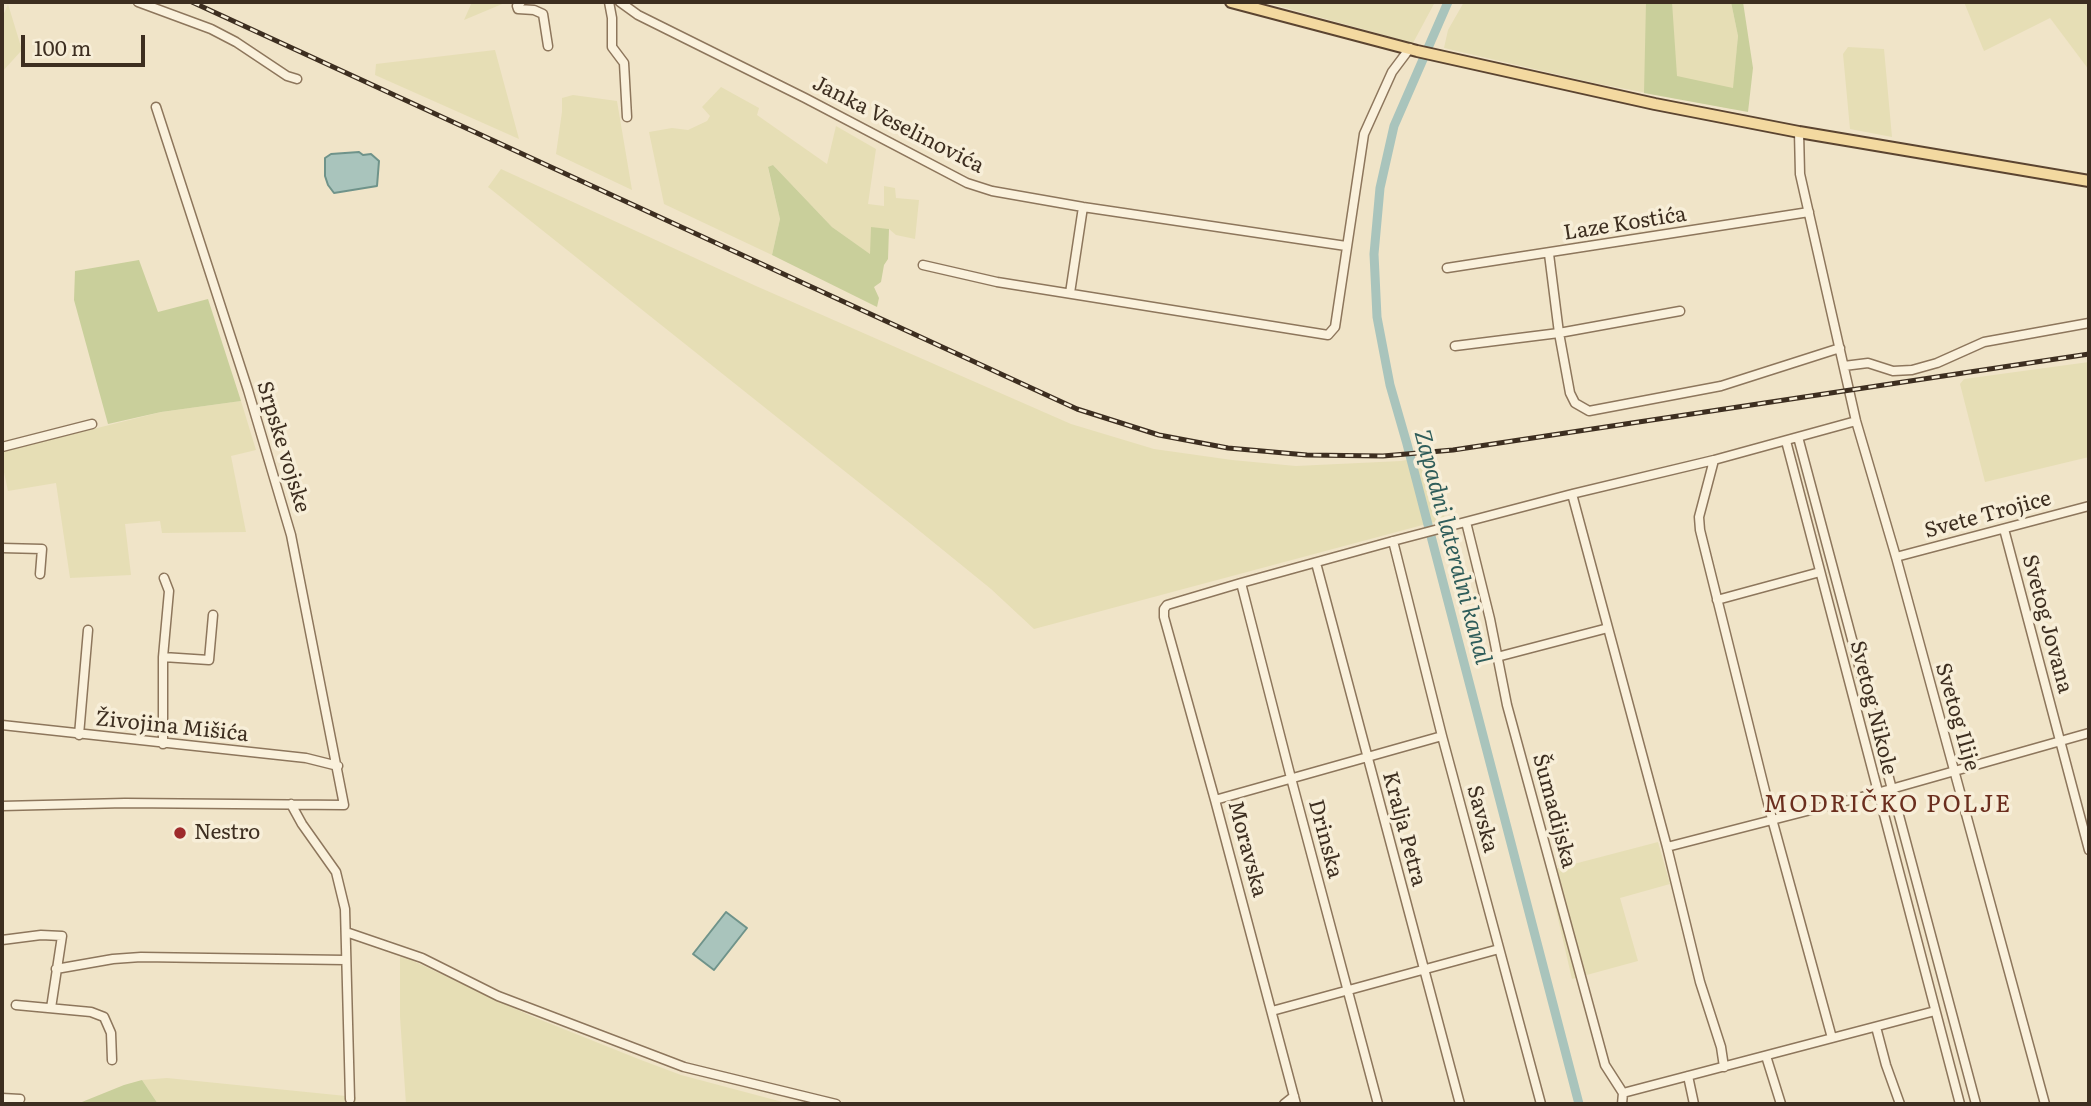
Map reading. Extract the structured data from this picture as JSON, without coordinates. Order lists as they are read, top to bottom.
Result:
{
  "streets": {
    "street": [
      "Janka Veselinovića",
      "Laze Kostića",
      "Srpske vojske",
      "Svete Trojice",
      "Svetog Jovana",
      "Svetog Nikole",
      "Svetog Ilije",
      "Živojina Mišića",
      "Šumadijska",
      "Savska",
      "Kralja Petra",
      "Drinska",
      "Moravska"
    ]
  },
  "crossings": [
    ["Laze Kostića", "Svetog Ilije"],
    ["Srpske vojske", "Živojina Mišića"],
    ["Svete Trojice", "Svetog Jovana"],
    ["Svete Trojice", "Svetog Ilije"],
    ["Drinska", "Moravska"]
  ],
  "districts": ["MODRIČKO POLJE"],
  "water": ["Zapadni lateralni kanal"],
  "places": ["Nestro"],
  "scale_bar": "100 m"
}
